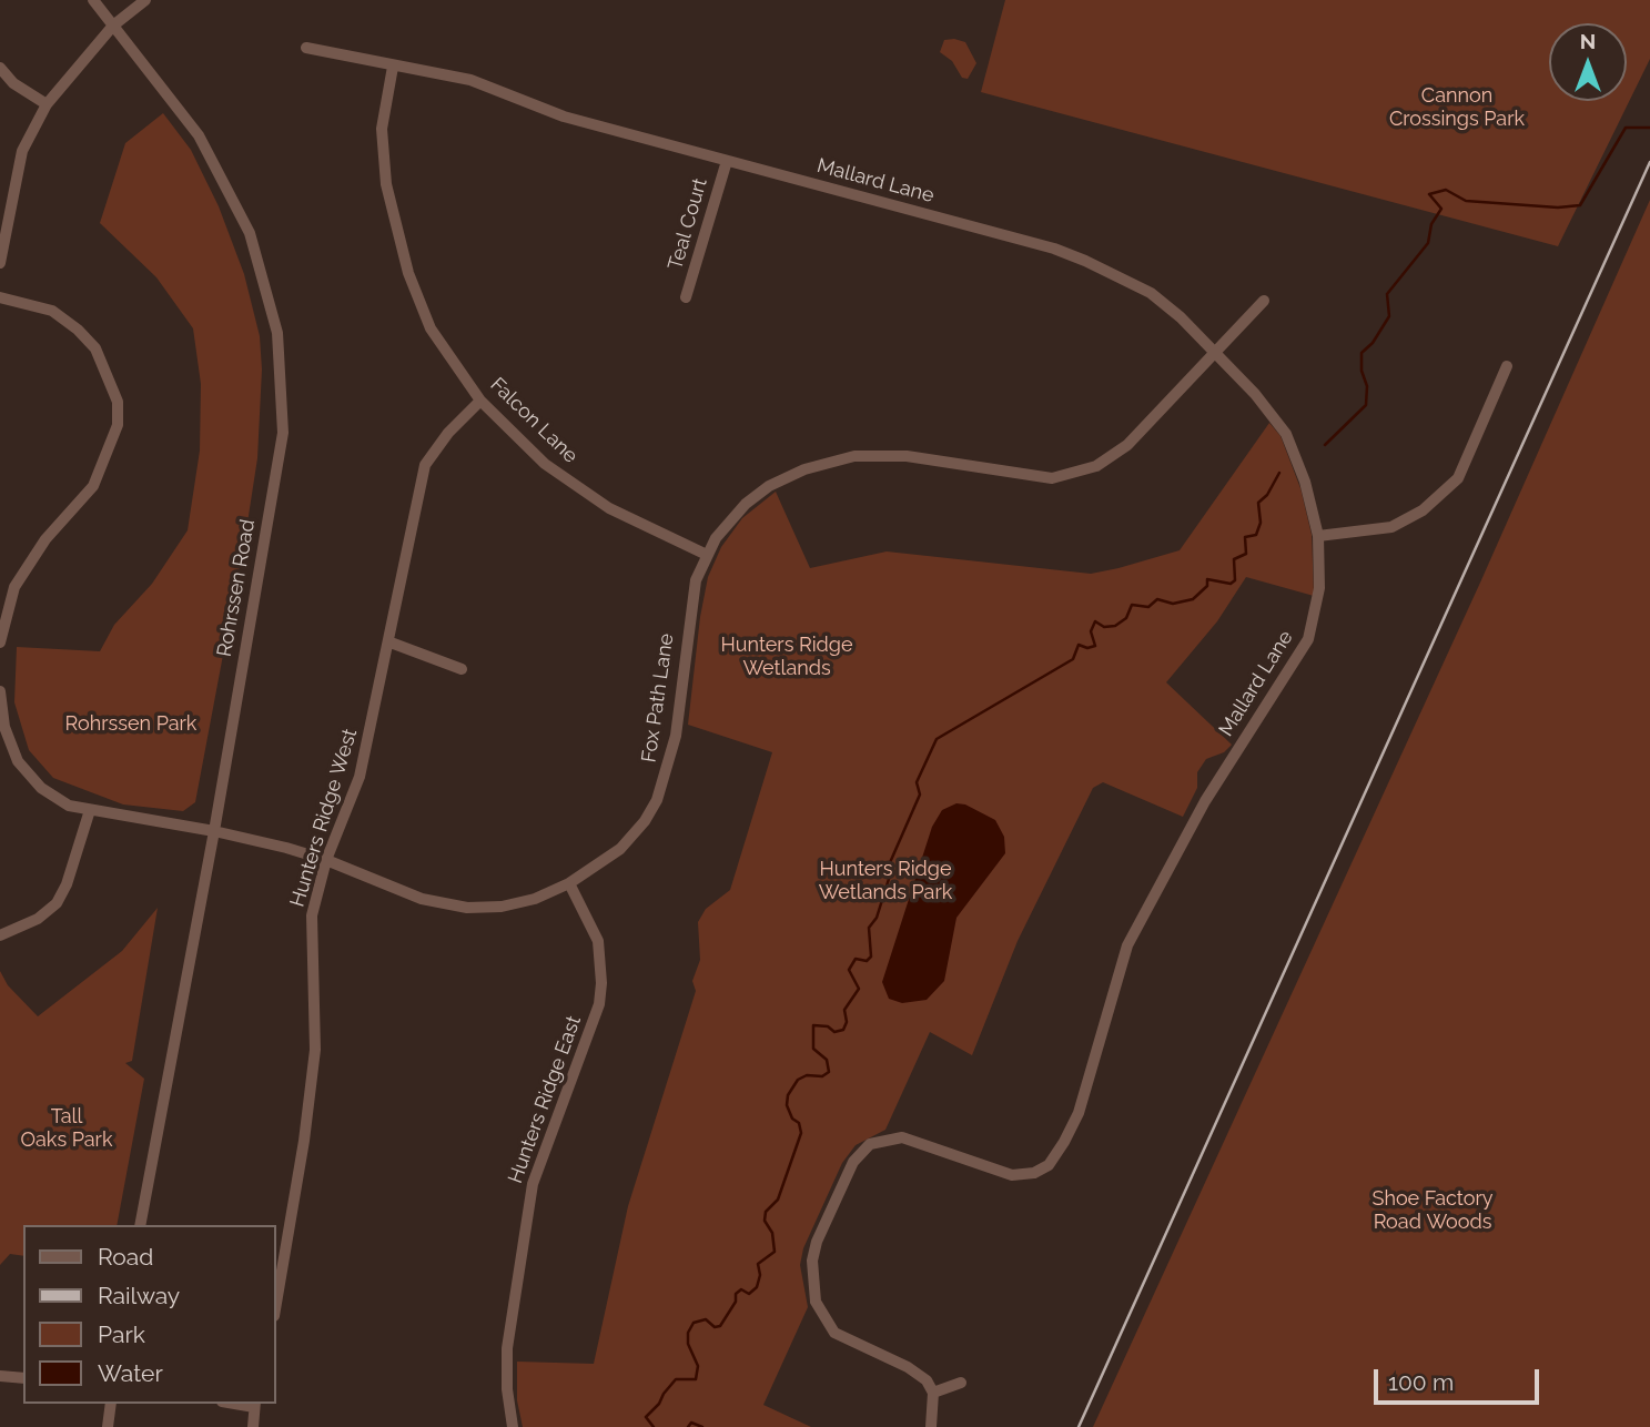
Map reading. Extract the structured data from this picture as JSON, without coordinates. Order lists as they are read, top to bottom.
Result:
{
  "streets": {
    "street": [
      "Mallard Lane",
      "Teal Court",
      "Falcon Lane",
      "Rohrssen Road",
      "Fox Path Lane",
      "Hunters Ridge West",
      "Hunters Ridge East"
    ]
  },
  "crossings": [
    ["Mallard Lane", "Teal Court"],
    ["Mallard Lane", "Falcon Lane"],
    ["Mallard Lane", "Fox Path Lane"],
    ["Falcon Lane", "Fox Path Lane"],
    ["Falcon Lane", "Hunters Ridge West"],
    ["Rohrssen Road", "Fox Path Lane"],
    ["Fox Path Lane", "Hunters Ridge West"],
    ["Fox Path Lane", "Hunters Ridge East"]
  ],
  "parks": [
    "Cannon Crossings Park",
    "Hunters Ridge Wetlands",
    "Rohrssen Park",
    "Hunters Ridge Wetlands Park",
    "Tall Oaks Park",
    "Shoe Factory Road Woods"
  ],
  "legend": [
    "Road",
    "Railway",
    "Park",
    "Water"
  ],
  "scale_bar": "100 m",
  "north": "top"
}
